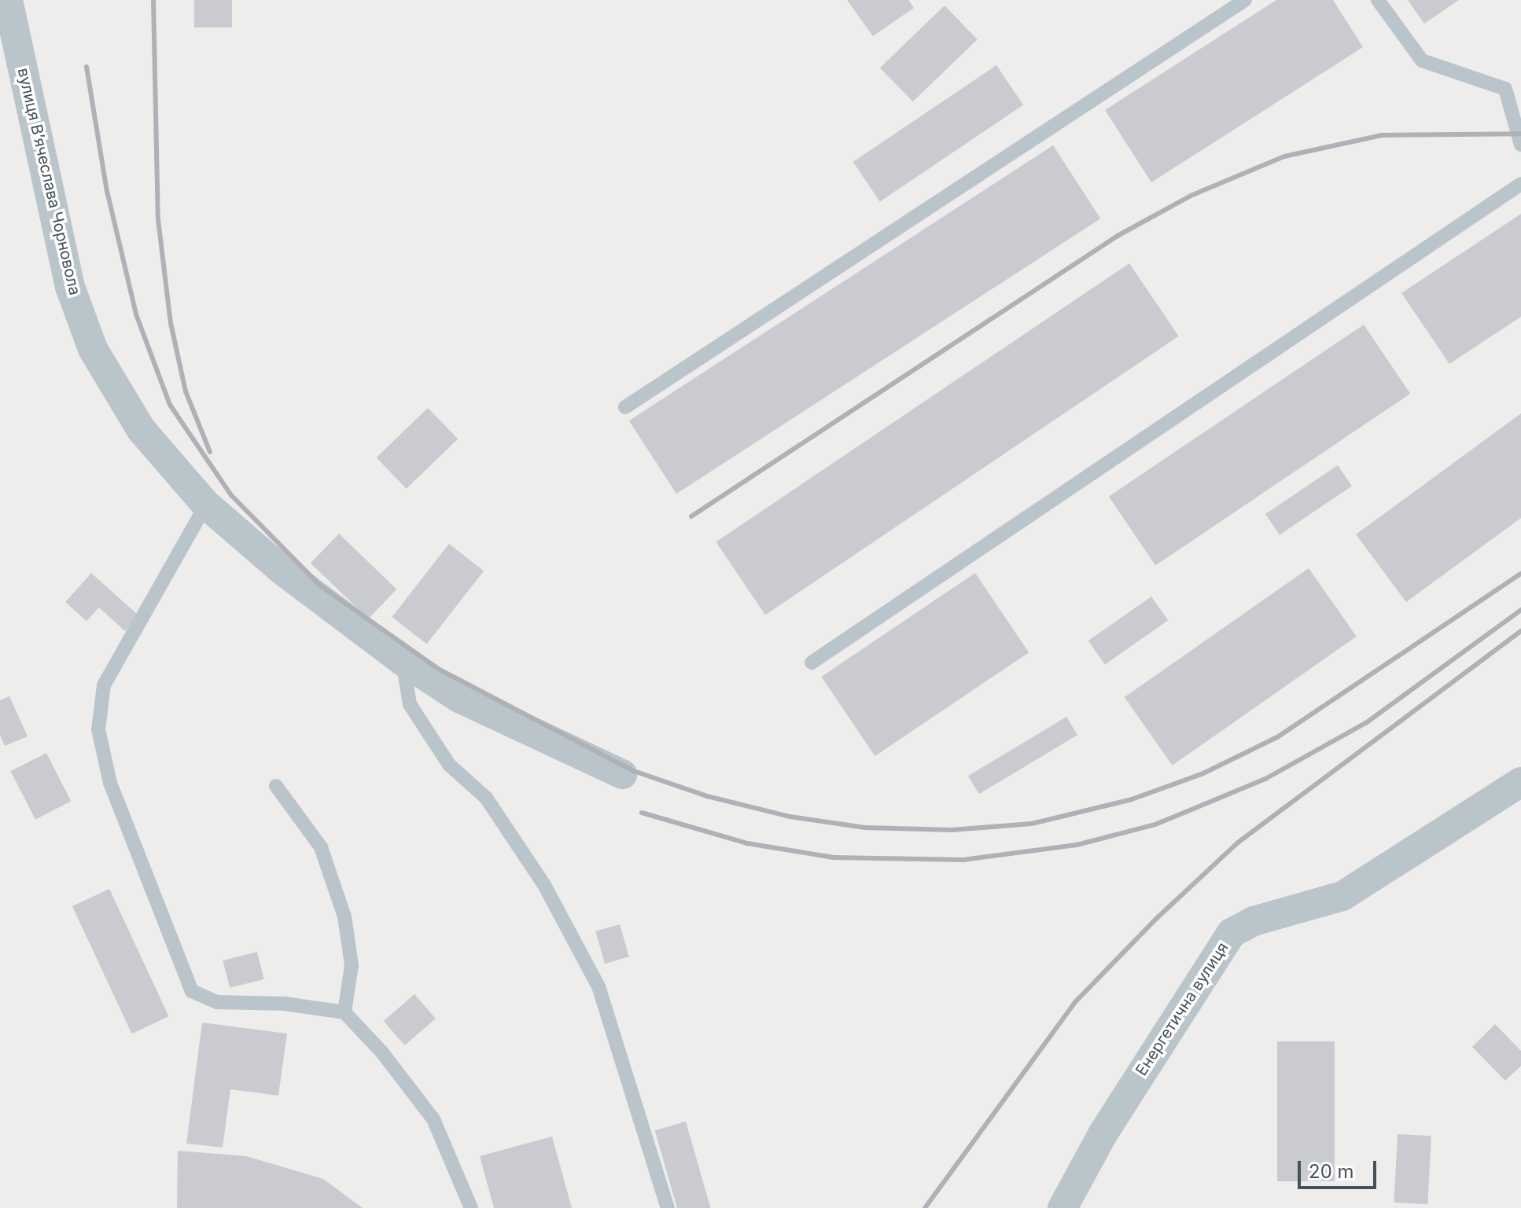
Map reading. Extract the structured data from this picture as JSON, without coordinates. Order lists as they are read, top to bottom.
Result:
{
  "streets": {
    "street": ["вулиця Вʼячеслава Чорновола", "Енергетична вулиця"]
  },
  "scale_bar": "20 m"
}
